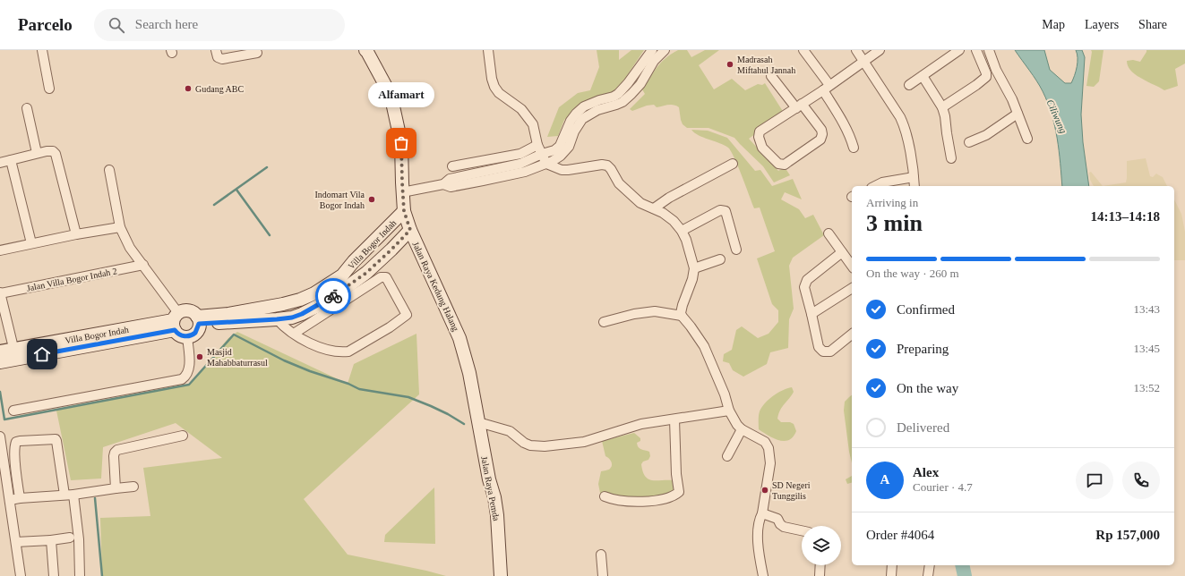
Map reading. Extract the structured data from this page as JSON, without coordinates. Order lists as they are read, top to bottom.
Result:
{
  "streets": {
    "street": [
      "Villa Bogor Indah",
      "Jalan Villa Bogor Indah 2",
      "Jalan Raya Kedung Halang",
      "Jalan Raya Pemda"
    ]
  },
  "crossings": [
    ["Villa Bogor Indah", "Jalan Villa Bogor Indah 2"],
    ["Villa Bogor Indah", "Jalan Raya Kedung Halang"],
    ["Jalan Raya Kedung Halang", "Jalan Raya Pemda"]
  ],
  "water": ["Ciliwung"],
  "places": [
    "Madrasah Miftahul Jannah",
    "Gudang ABC",
    "Alfamart",
    "Indomart Vila Bogor Indah",
    "Masjid Mahabbaturrasul",
    "SD Negeri Tunggilis"
  ],
  "page": {
    "header": "Parcelo",
    "search": "Search here",
    "nav": ["Map", "Layers", "Share"],
    "bubble": "Alfamart",
    "heading": ["3 min", "Arriving in", "14:13–14:18"],
    "panel": [
      "Alex",
      "Courier · 4.7",
      "Order #4064",
      "Rp 157,000"
    ],
    "bar": "On the way · 260 m",
    "list": [
      ["Confirmed", "13:43"],
      ["Preparing", "13:45"],
      ["On the way", "13:52"],
      "Delivered"
    ],
    "round": "A"
  }
}
